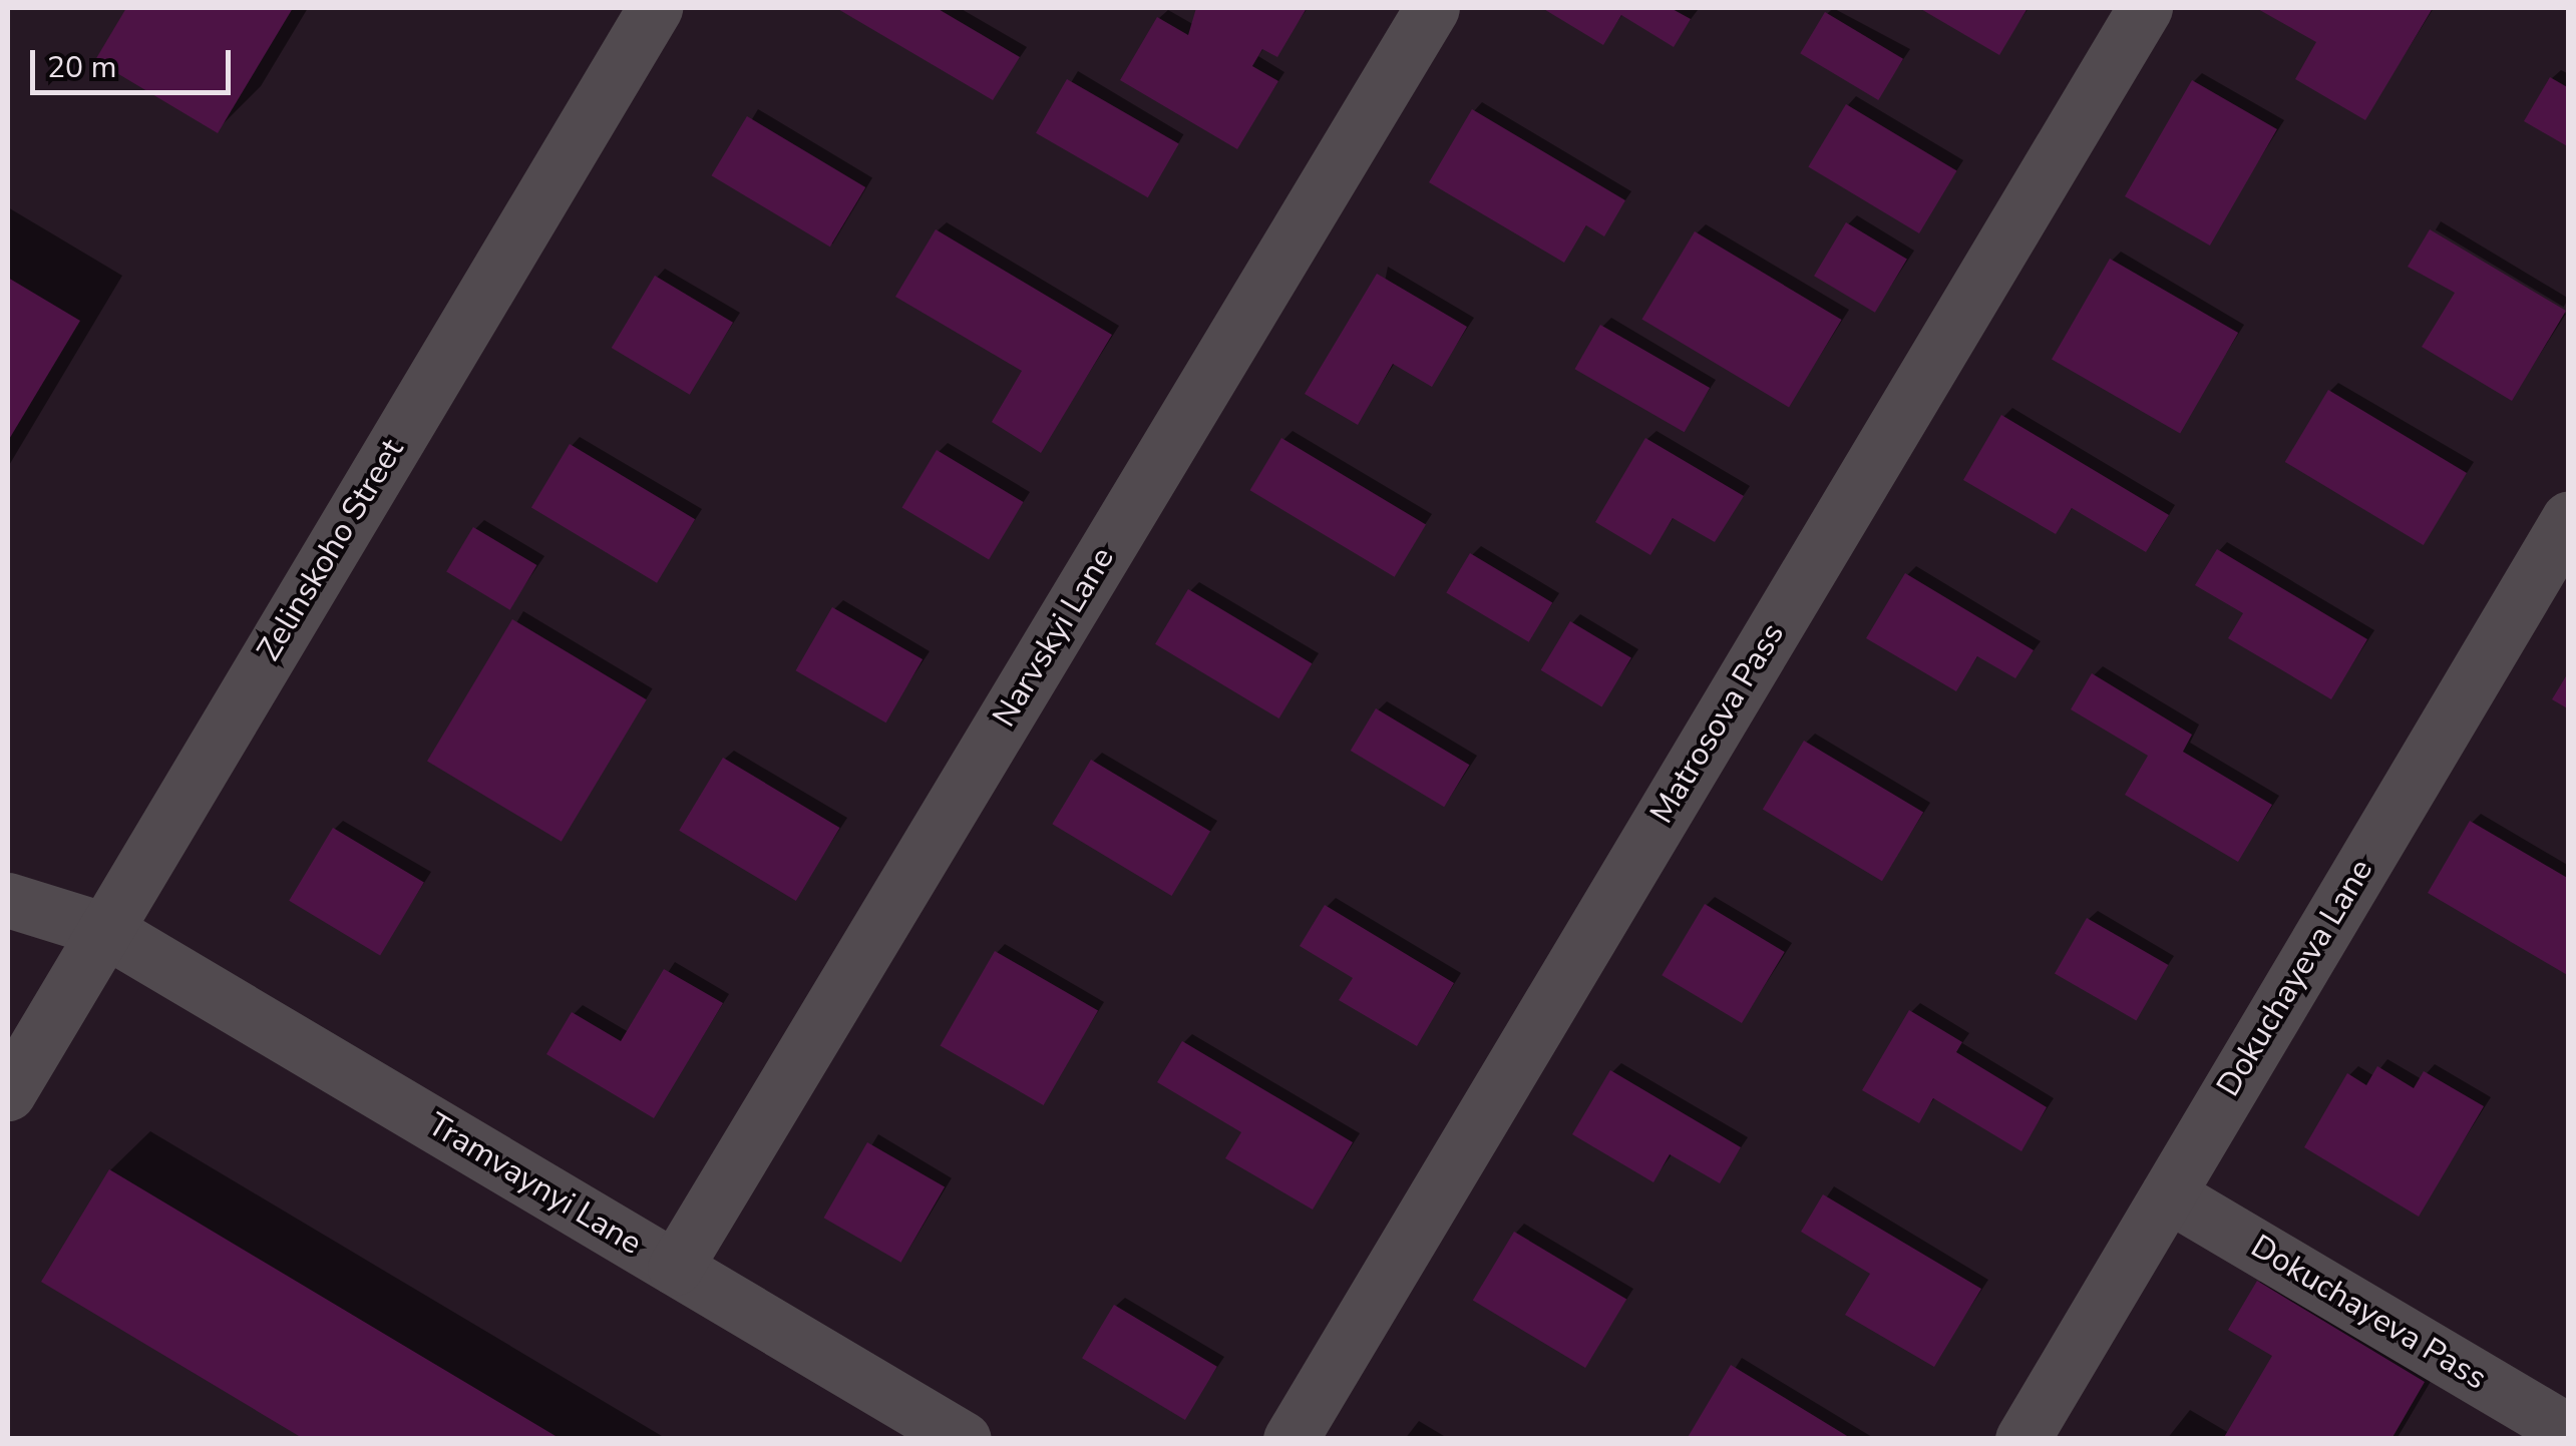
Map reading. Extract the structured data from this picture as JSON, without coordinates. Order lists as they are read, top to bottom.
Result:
{
  "streets": {
    "street": [
      "Zelinskoho Street",
      "Narvskyi Lane",
      "Matrosova Pass",
      "Dokuchayeva Lane",
      "Tramvaynyi Lane",
      "Dokuchayeva Pass"
    ]
  },
  "crossings": [
    ["Zelinskoho Street", "Tramvaynyi Lane"],
    ["Narvskyi Lane", "Tramvaynyi Lane"],
    ["Dokuchayeva Lane", "Dokuchayeva Pass"]
  ],
  "scale_bar": "20 m"
}
